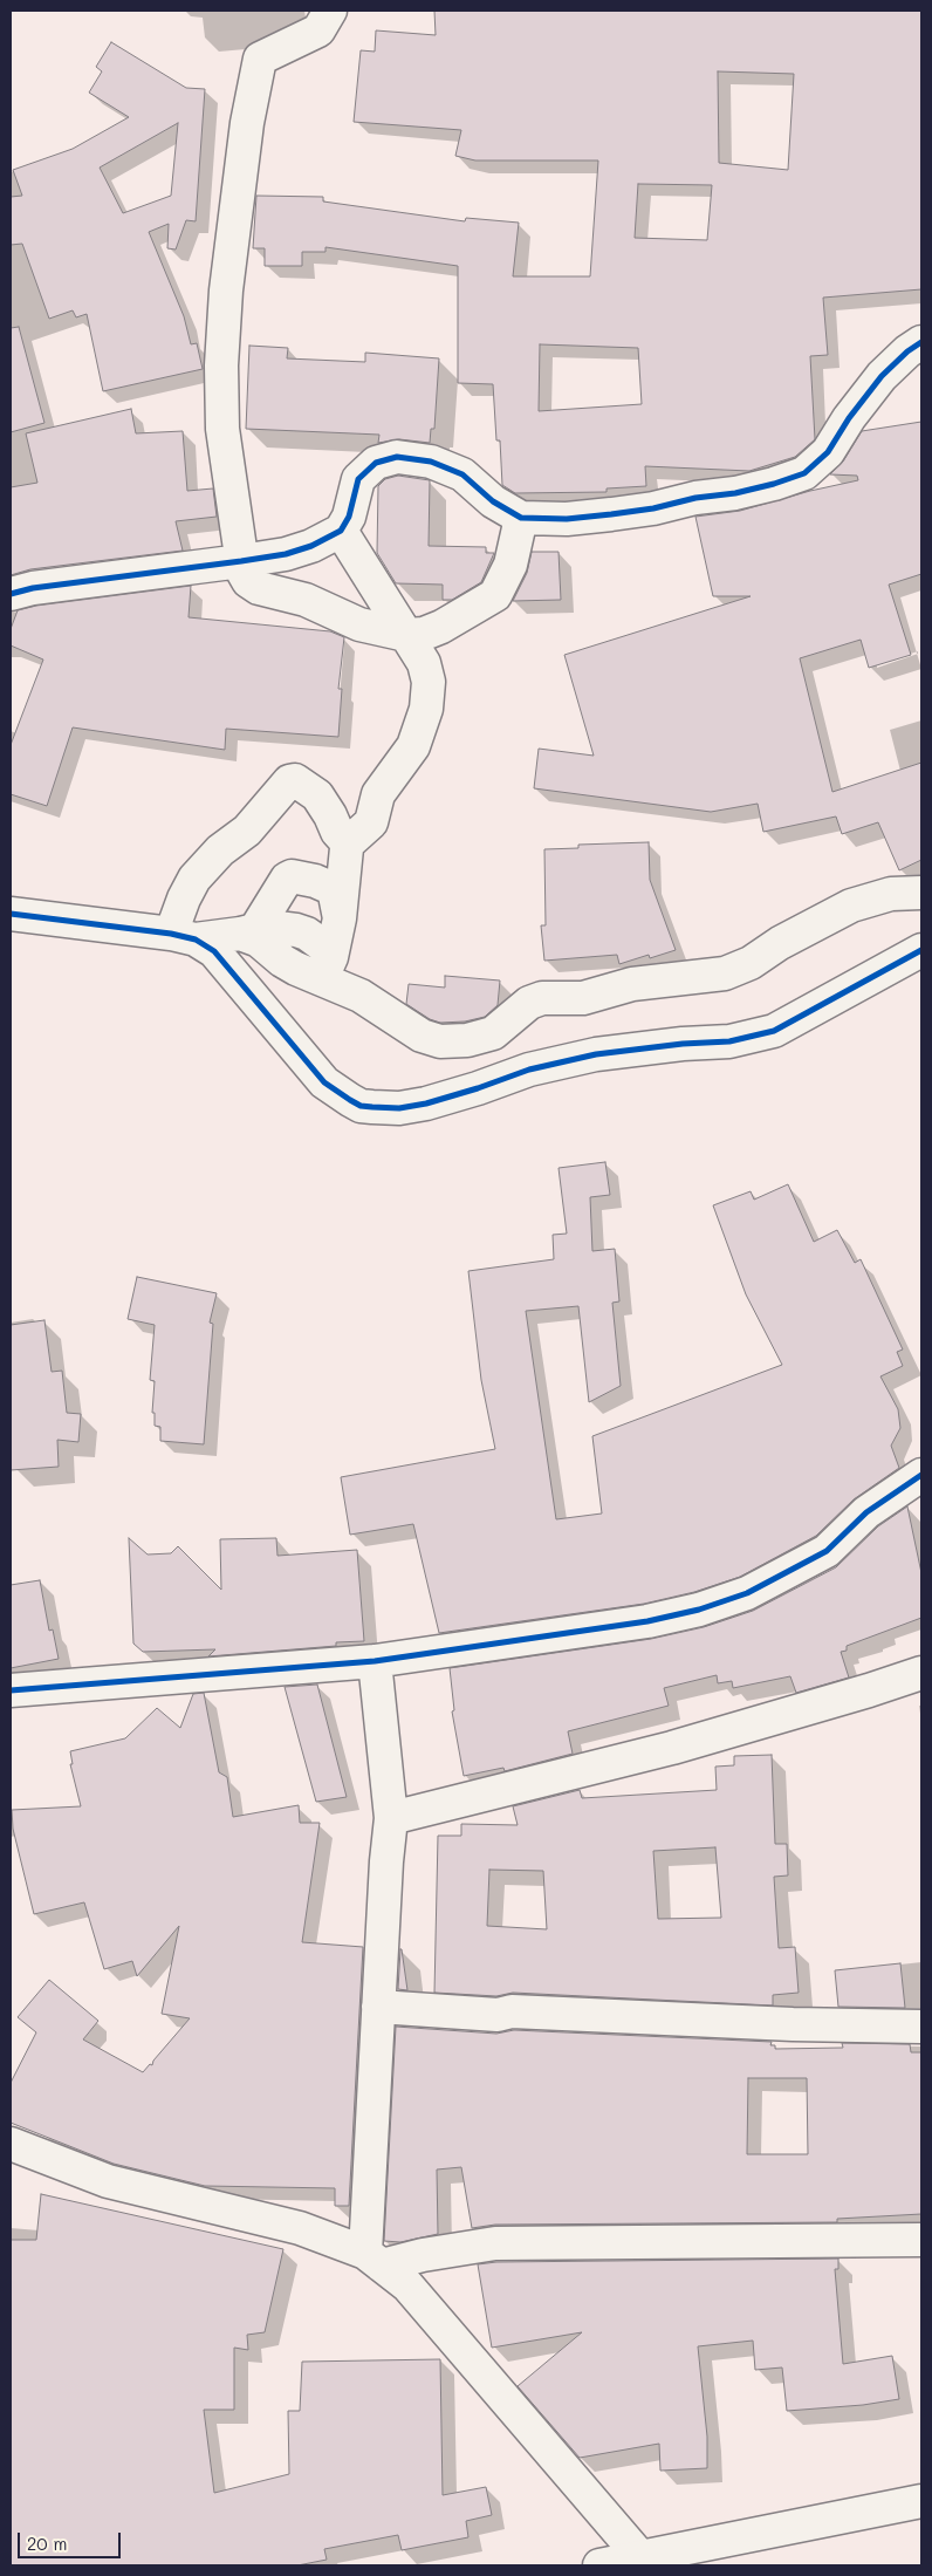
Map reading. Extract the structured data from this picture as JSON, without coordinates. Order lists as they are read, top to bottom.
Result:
{
  "scale_bar": "20 m"
}
